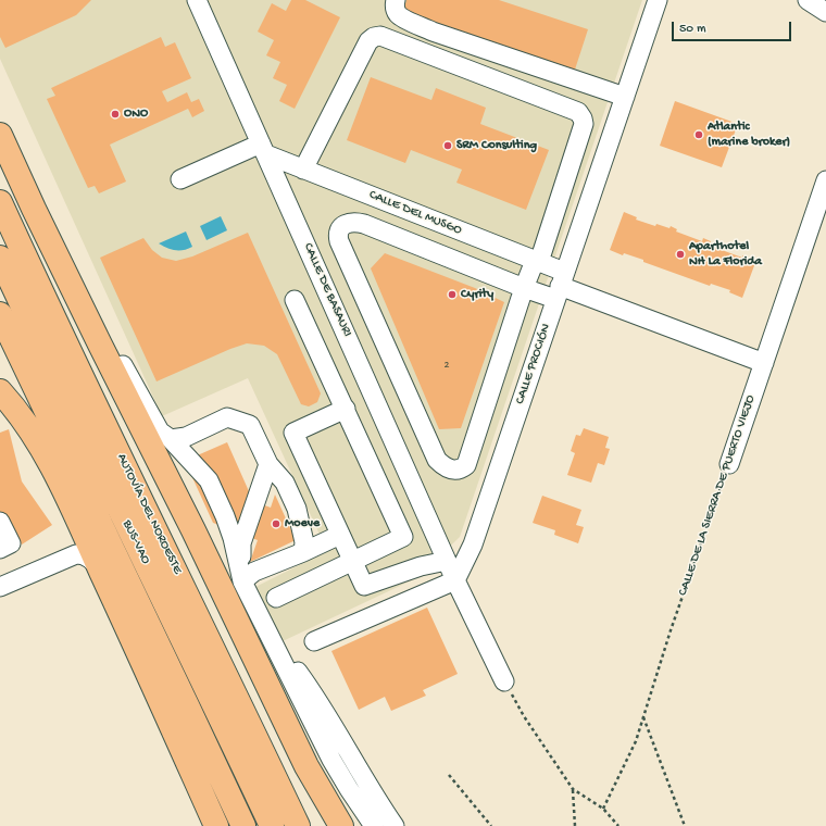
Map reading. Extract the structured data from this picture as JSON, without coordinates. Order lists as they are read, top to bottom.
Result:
{
  "streets": {
    "highway": ["AUTOVÍA DEL NOROESTE", "BUS-VAO"],
    "street": [
      "CALLE DEL MUSGO",
      "CALLE DE BASAURI",
      "CALLE PROCIÓN",
      "CALLE DE LA SIERRA DE PUERTO VIEJO"
    ]
  },
  "crossings": [
    ["CALLE DEL MUSGO", "CALLE DE BASAURI"],
    ["CALLE DEL MUSGO", "CALLE PROCIÓN"],
    ["CALLE DE BASAURI", "CALLE PROCIÓN"]
  ],
  "places": [
    "ONO",
    "Atlantic (marine broker)",
    "SRM Consulting",
    "Aparthotel NH La Florida",
    "Cyrity",
    "Moeve"
  ],
  "house_numbers": ["2"],
  "scale_bar": "50 m"
}
